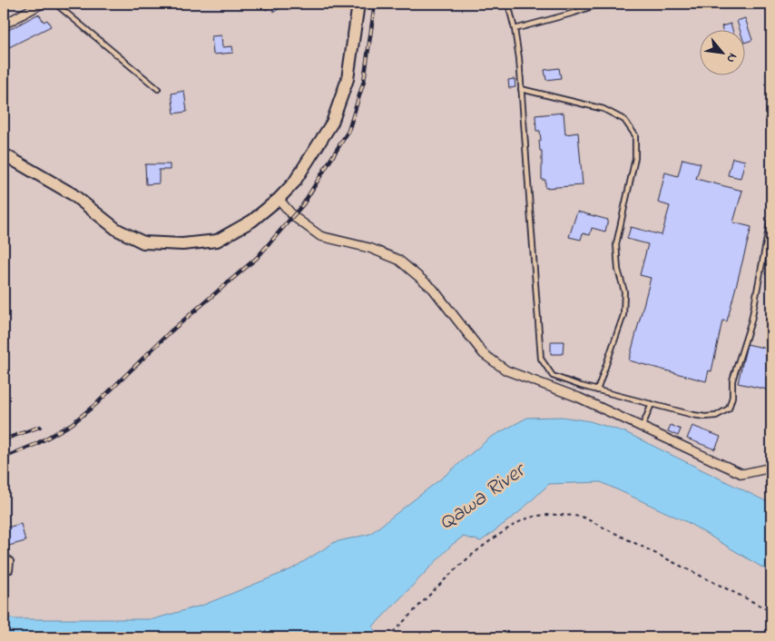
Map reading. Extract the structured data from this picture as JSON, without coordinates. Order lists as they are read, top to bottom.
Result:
{
  "water": ["Qawa River"],
  "north": "bottom right"
}
